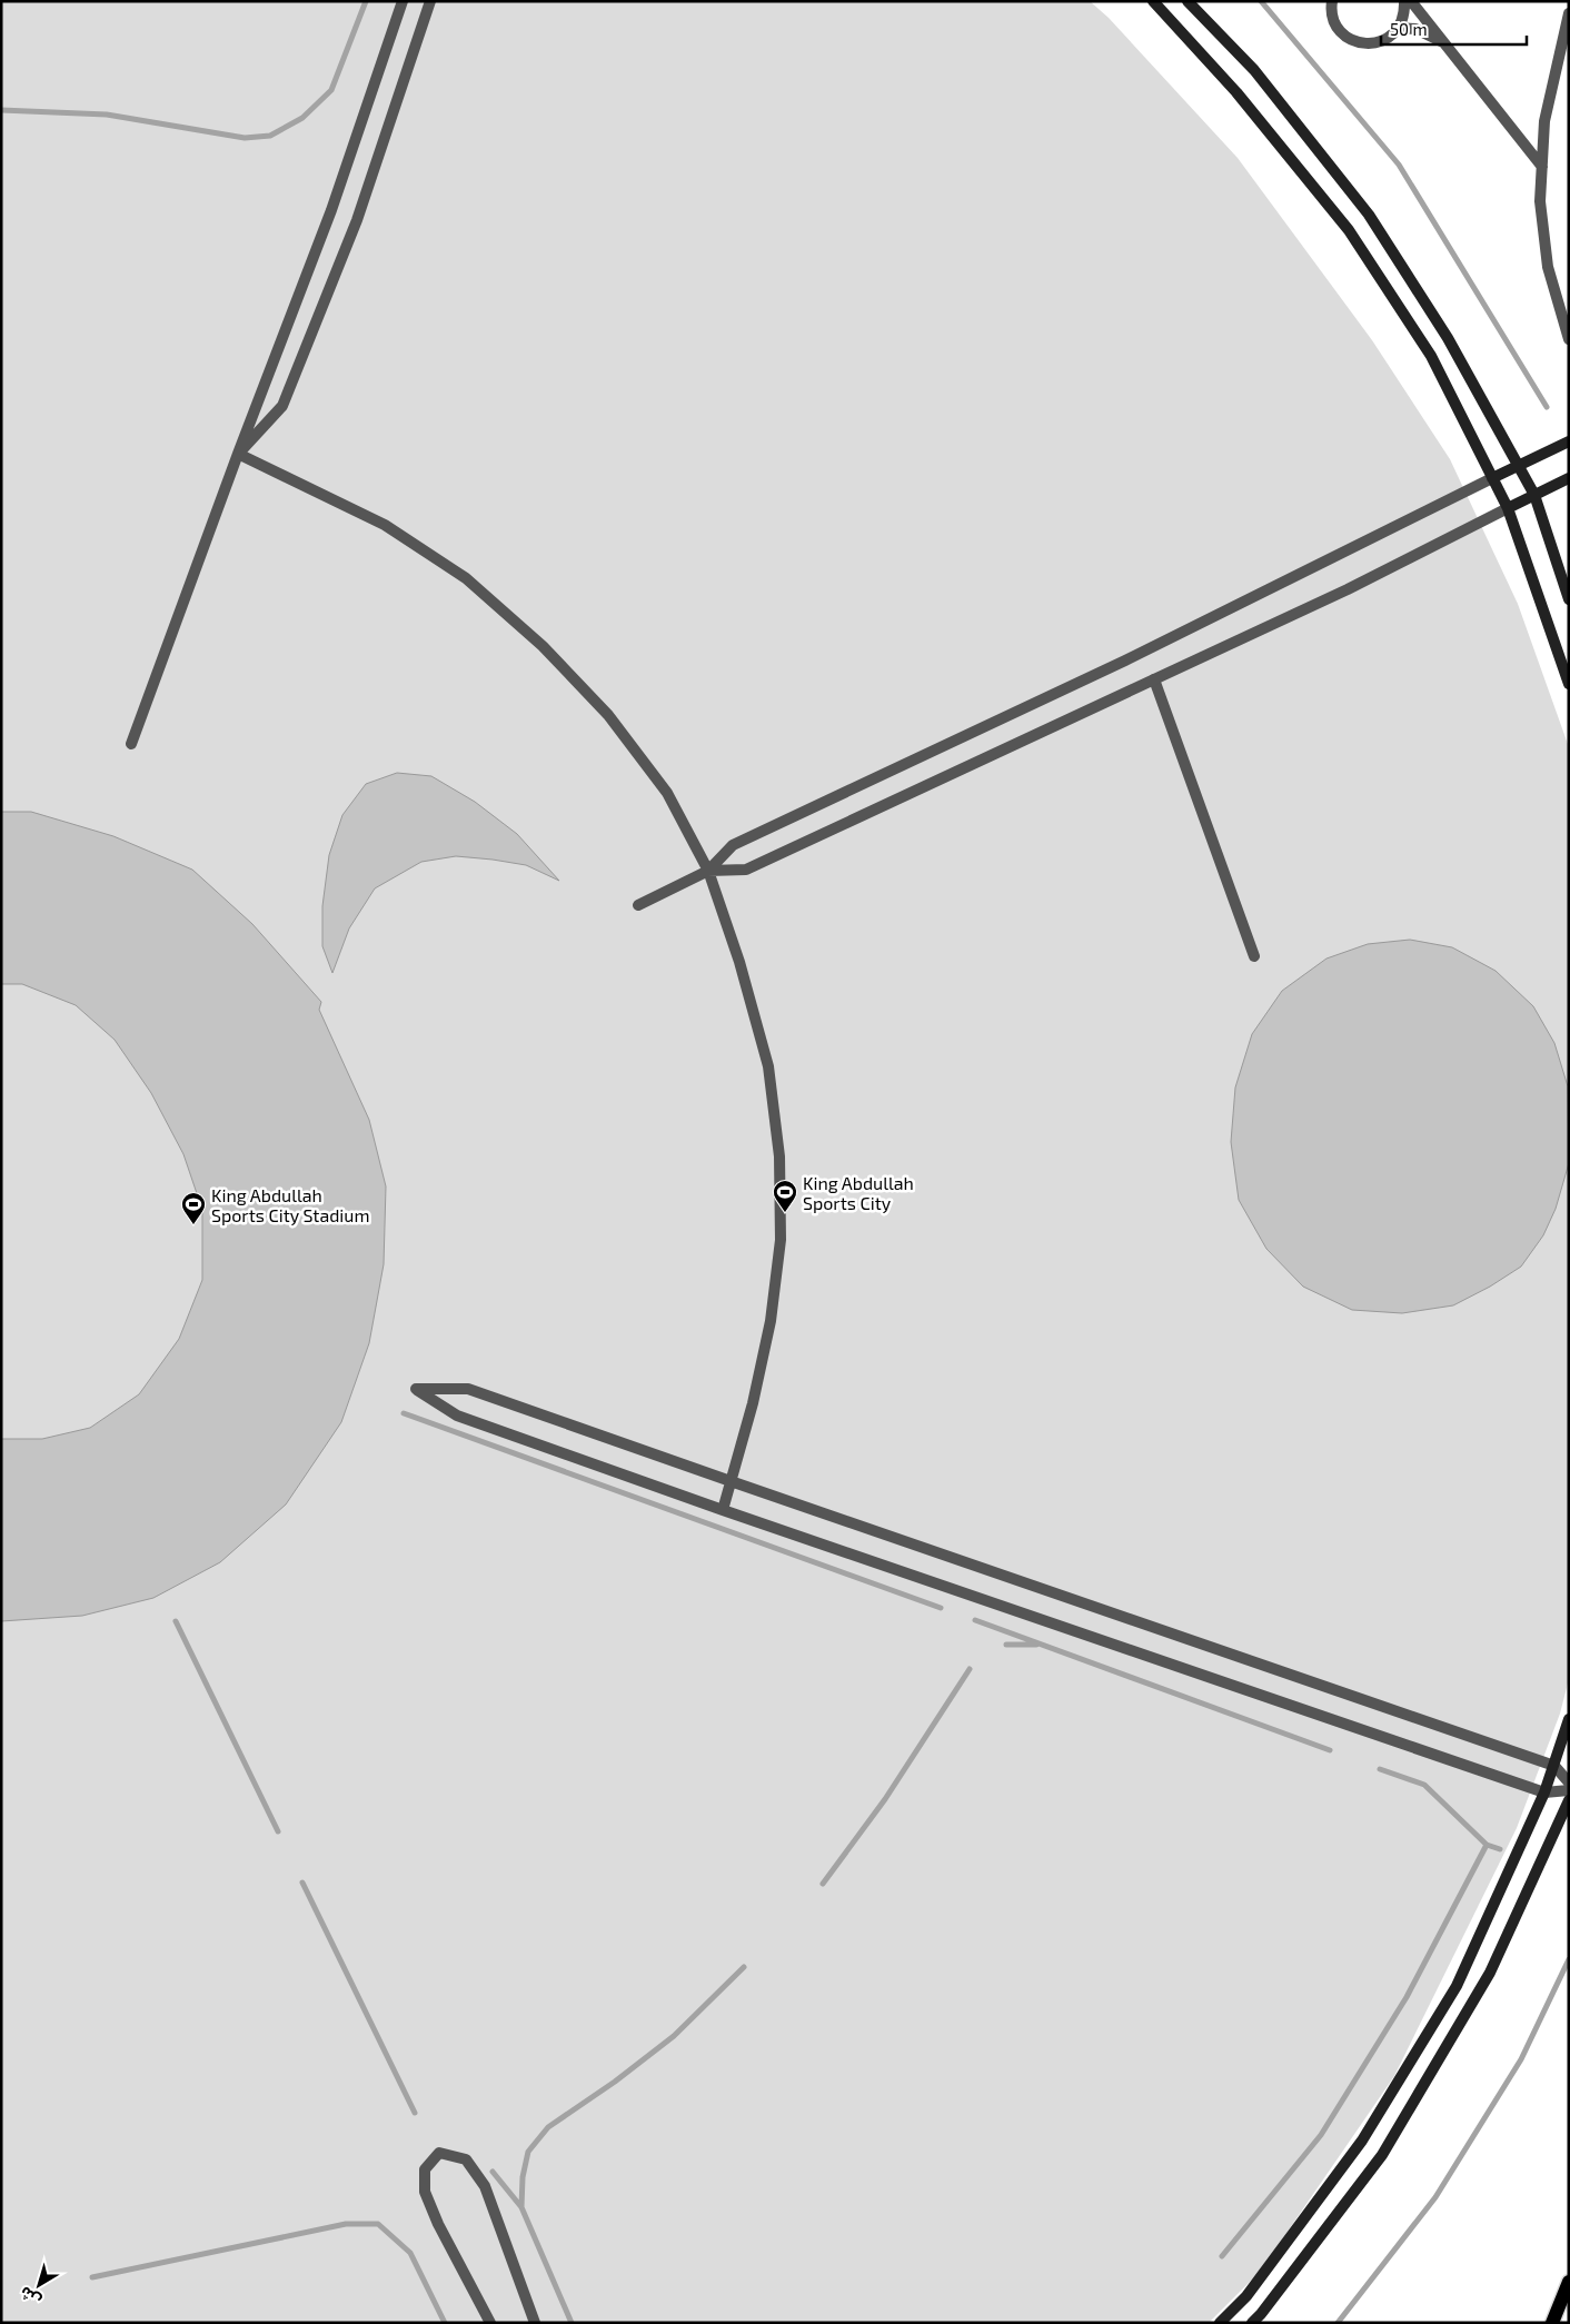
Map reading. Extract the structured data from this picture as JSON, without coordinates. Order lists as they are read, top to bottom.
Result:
{
  "places": {
    "sports": ["King Abdullah Sports City", "King Abdullah Sports City Stadium"]
  },
  "scale_bar": "50 m",
  "north": "bottom left"
}
